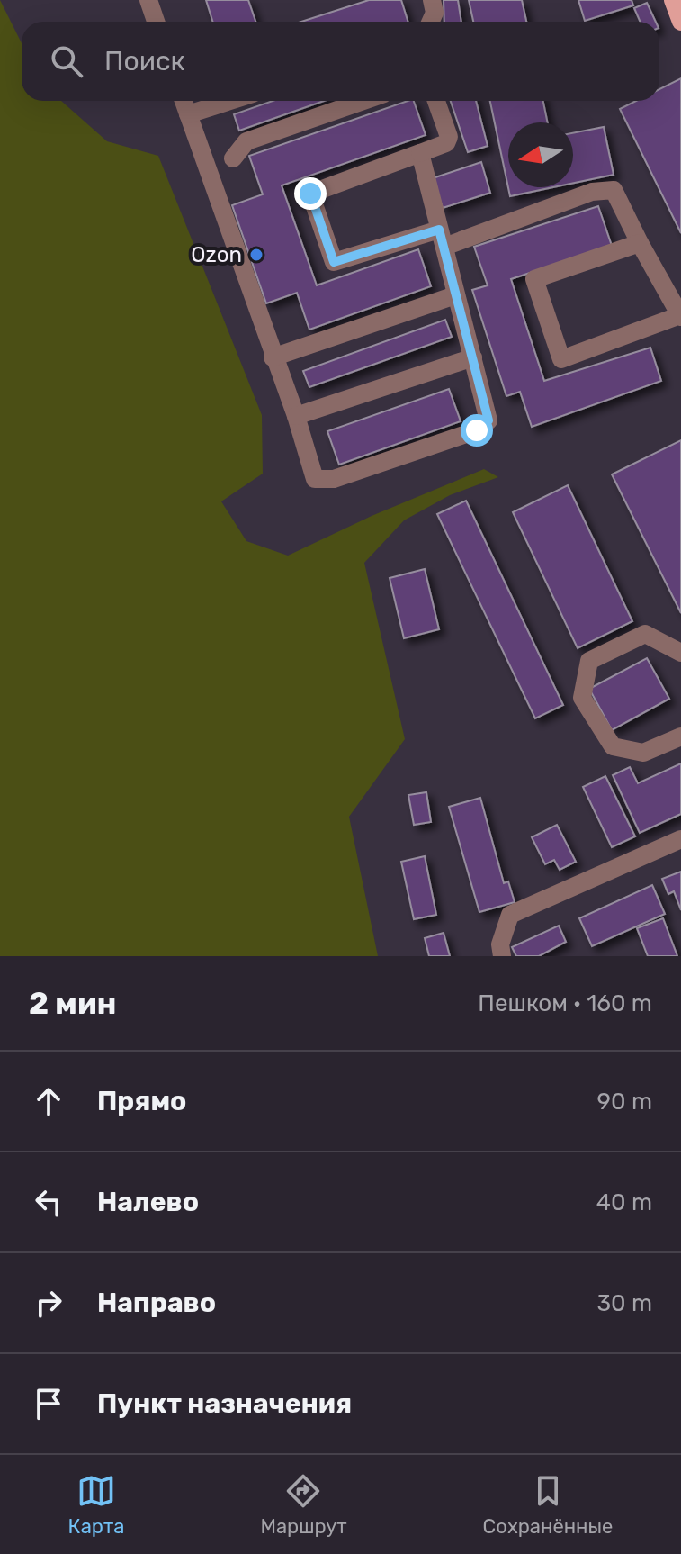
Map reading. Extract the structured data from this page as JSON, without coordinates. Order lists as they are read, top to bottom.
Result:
{
  "places": ["Ozon"],
  "north": "left",
  "page": {
    "search": "Поиск",
    "heading": ["2 мин", "Пешком · 160 m"],
    "list": [
      ["Прямо", "90 m"],
      ["Налево", "40 m"],
      ["Направо", "30 m"],
      "Пункт назначения"
    ],
    "nav": ["Карта", "Маршрут", "Сохранённые"]
  }
}
